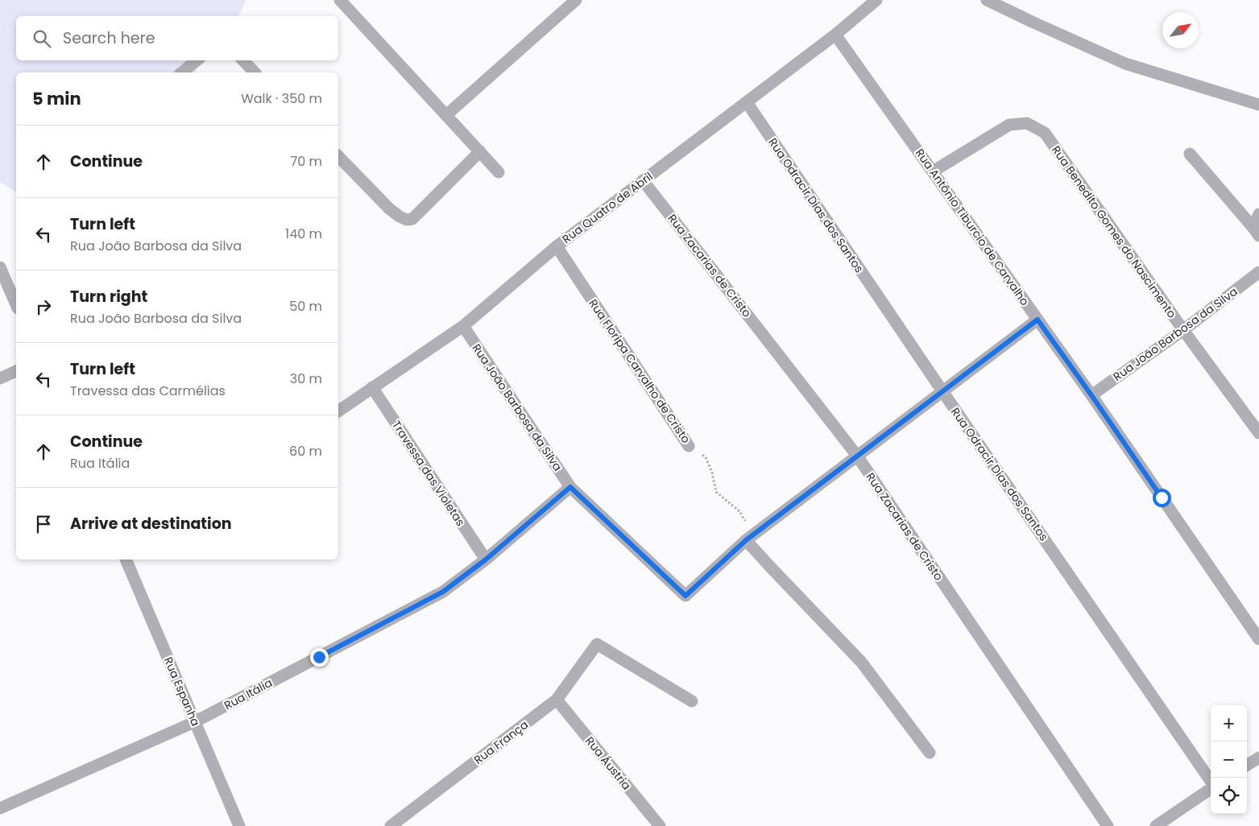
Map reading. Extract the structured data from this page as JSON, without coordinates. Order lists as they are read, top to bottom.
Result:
{
  "streets": {
    "street": [
      "Rua Odracir Dias dos Santos",
      "Rua Quatro de Abril",
      "Rua Antônio Tiburcio de Carvalho",
      "Rua Benedito Gomes do Nascimento",
      "Rua Zacarias de Cristo",
      "Rua João Barbosa da Silva",
      "Rua Floripa Carvalho de Cristo",
      "Travessa das Violetas",
      "Rua Espanha",
      "Rua Itália",
      "Rua França",
      "Rua Áustria"
    ]
  },
  "crossings": [
    ["Rua Odracir Dias dos Santos", "Rua Quatro de Abril"],
    ["Rua Odracir Dias dos Santos", "Rua João Barbosa da Silva"],
    ["Rua Quatro de Abril", "Rua Antônio Tiburcio de Carvalho"],
    ["Rua Quatro de Abril", "Rua Zacarias de Cristo"],
    ["Rua Quatro de Abril", "Rua João Barbosa da Silva"],
    ["Rua Quatro de Abril", "Rua Floripa Carvalho de Cristo"],
    ["Rua Quatro de Abril", "Travessa das Violetas"],
    ["Rua Antônio Tiburcio de Carvalho", "Rua Benedito Gomes do Nascimento"],
    ["Rua Antônio Tiburcio de Carvalho", "Rua João Barbosa da Silva"],
    ["Rua Benedito Gomes do Nascimento", "Rua João Barbosa da Silva"],
    ["Rua Zacarias de Cristo", "Rua João Barbosa da Silva"],
    ["Rua João Barbosa da Silva", "Rua Floripa Carvalho de Cristo"],
    ["Rua João Barbosa da Silva", "Rua Itália"],
    ["Travessa das Violetas", "Rua Itália"],
    ["Rua Espanha", "Rua Itália"],
    ["Rua França", "Rua Áustria"]
  ],
  "north": "top right",
  "page": {
    "search": "Search here",
    "heading": ["5 min", "Walk · 350 m"],
    "list": [
      ["Continue", "70 m"],
      ["Turn left", "Rua João Barbosa da Silva", "140 m"],
      ["Turn right", "Rua João Barbosa da Silva", "50 m"],
      ["Turn left", "Travessa das Carmélias", "30 m"],
      ["Continue", "Rua Itália", "60 m"],
      "Arrive at destination"
    ],
    "map_buttons": ["+", "−"]
  }
}
